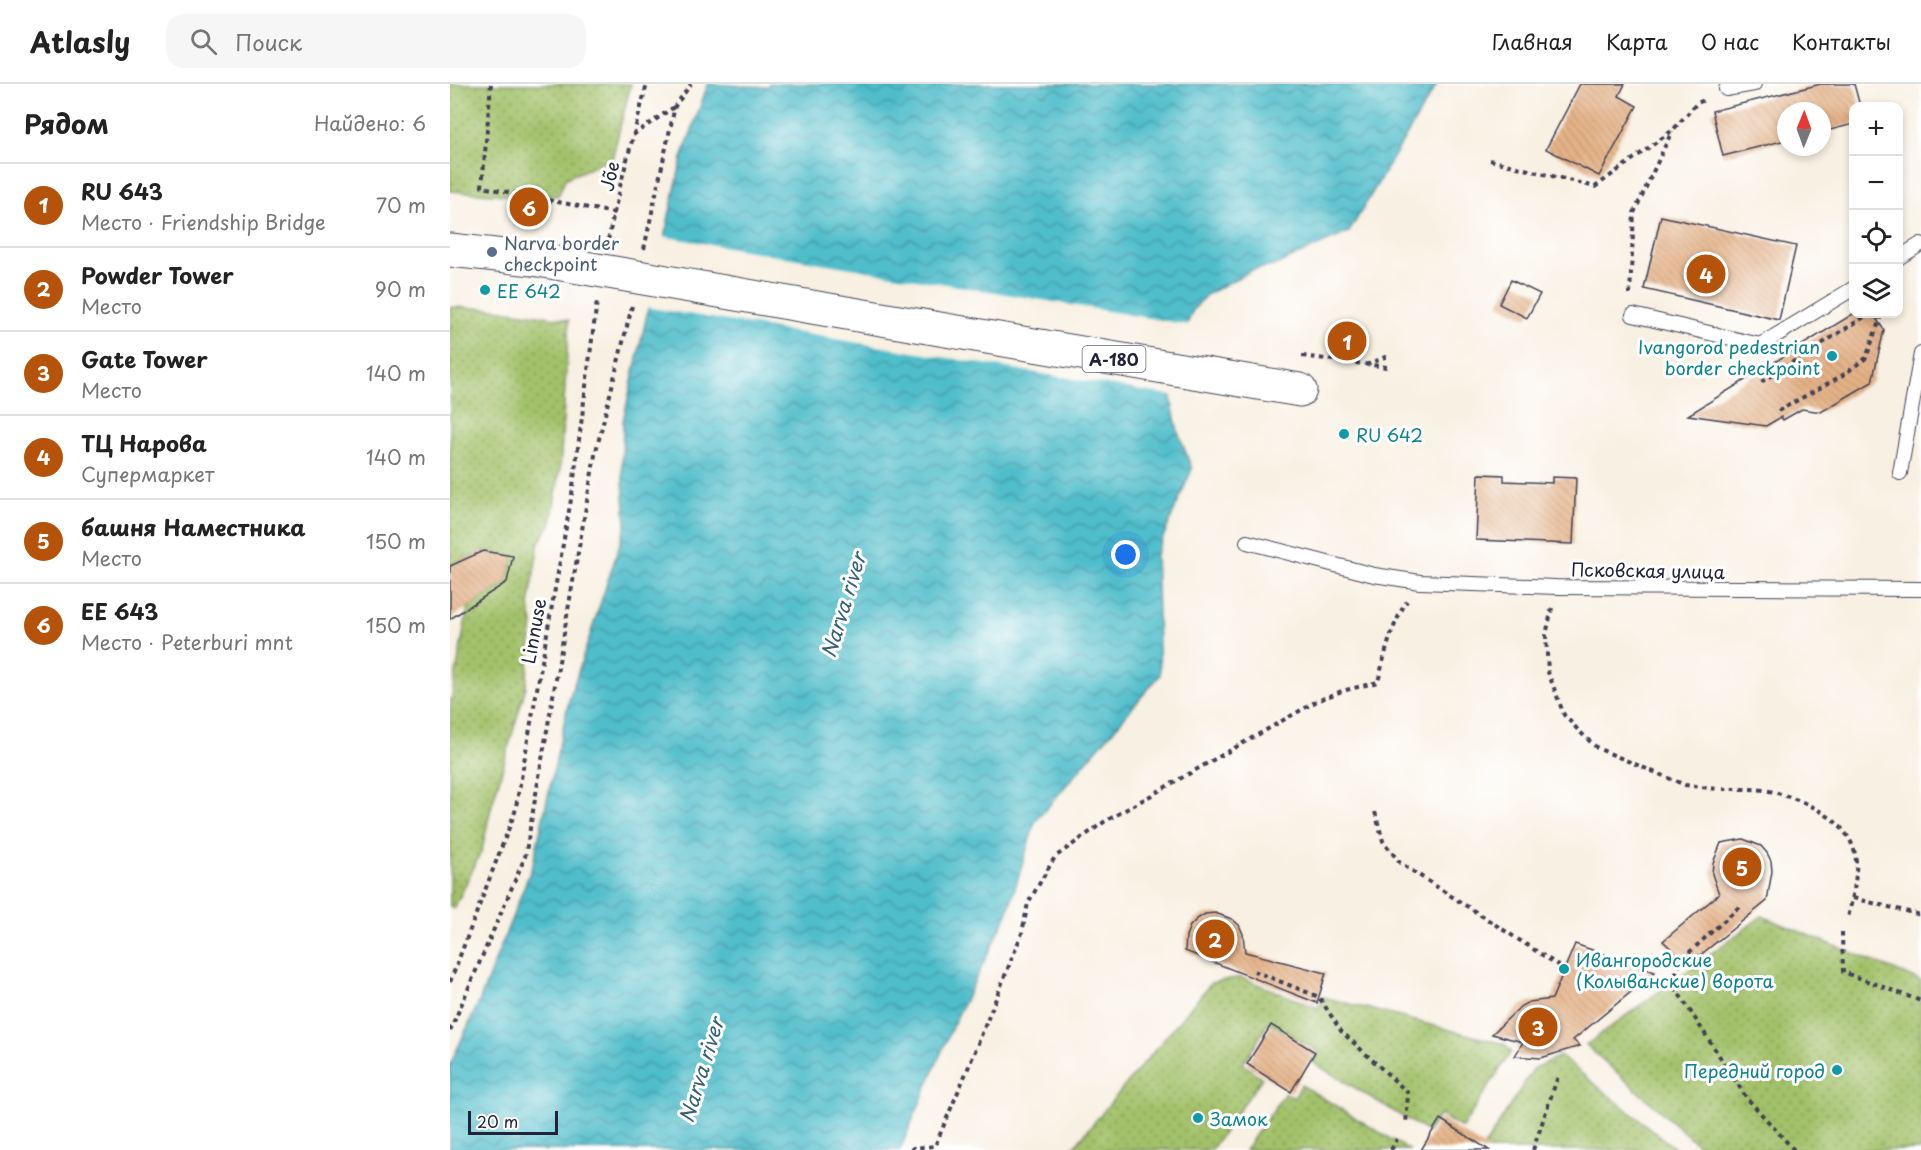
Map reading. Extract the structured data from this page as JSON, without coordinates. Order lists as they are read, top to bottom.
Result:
{
  "streets": {
    "highway": ["А-180"],
    "lane": ["Псковская улица"],
    "path": ["Jõe", "Linnuse"]
  },
  "water": ["Narva river"],
  "places": [
    "Narva border checkpoint",
    "EE 642",
    "Ivangorod pedestrian border checkpoint",
    "RU 642",
    "Ивангородские (Колыванские) ворота",
    "Передний город",
    "Замок"
  ],
  "scale_bar": "20 m",
  "north": "top",
  "page": {
    "header": "Atlasly",
    "search": "Поиск",
    "nav": [
      "Главная",
      "Карта",
      "О нас",
      "Контакты"
    ],
    "heading": ["Рядом", "Найдено: 6"],
    "map_buttons": ["+", "−"],
    "list": [
      {
        "mark": "1",
        "name": "RU 643",
        "note": "Место · Friendship Bridge",
        "value": "70 m"
      },
      {
        "mark": "2",
        "name": "Powder Tower",
        "note": "Место",
        "value": "90 m"
      },
      {
        "mark": "3",
        "name": "Gate Tower",
        "note": "Место",
        "value": "140 m"
      },
      {
        "mark": "4",
        "name": "ТЦ Нарова",
        "note": "Супермаркет",
        "value": "140 m"
      },
      {
        "mark": "5",
        "name": "башня Наместника",
        "note": "Место",
        "value": "150 m"
      },
      {
        "mark": "6",
        "name": "EE 643",
        "note": "Место · Peterburi mnt",
        "value": "150 m"
      }
    ],
    "pins": [
      "6",
      "4",
      "1",
      "5",
      "2",
      "3"
    ],
    "scale": "20 m"
  }
}
